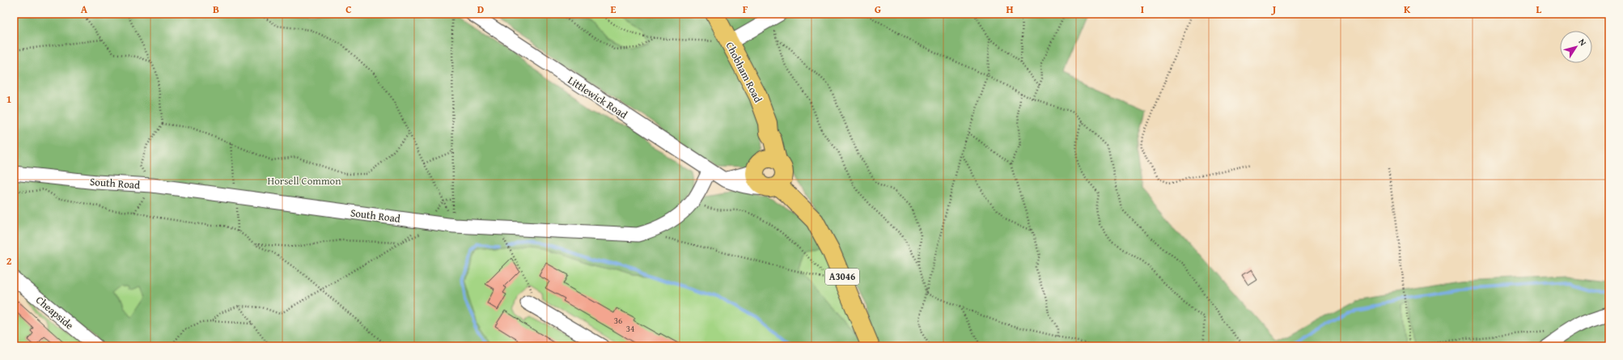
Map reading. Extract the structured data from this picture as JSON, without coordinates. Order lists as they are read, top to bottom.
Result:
{
  "streets": {
    "main road": ["Chobham Road", "A3046"],
    "street": ["Littlewick Road", "South Road", "Cheapside"]
  },
  "crossings": [
    ["Chobham Road", "Littlewick Road"],
    ["Chobham Road", "A3046"],
    ["Littlewick Road", "South Road"],
    ["Littlewick Road", "A3046"]
  ],
  "parks": ["Horsell Common"],
  "house_numbers": ["36", "34"],
  "north": "top right",
  "grid": {
    "columns": [
      "A",
      "B",
      "C",
      "D",
      "E",
      "F",
      "G",
      "H",
      "I",
      "J",
      "K",
      "L"
    ],
    "rows": ["1", "2"]
  }
}
